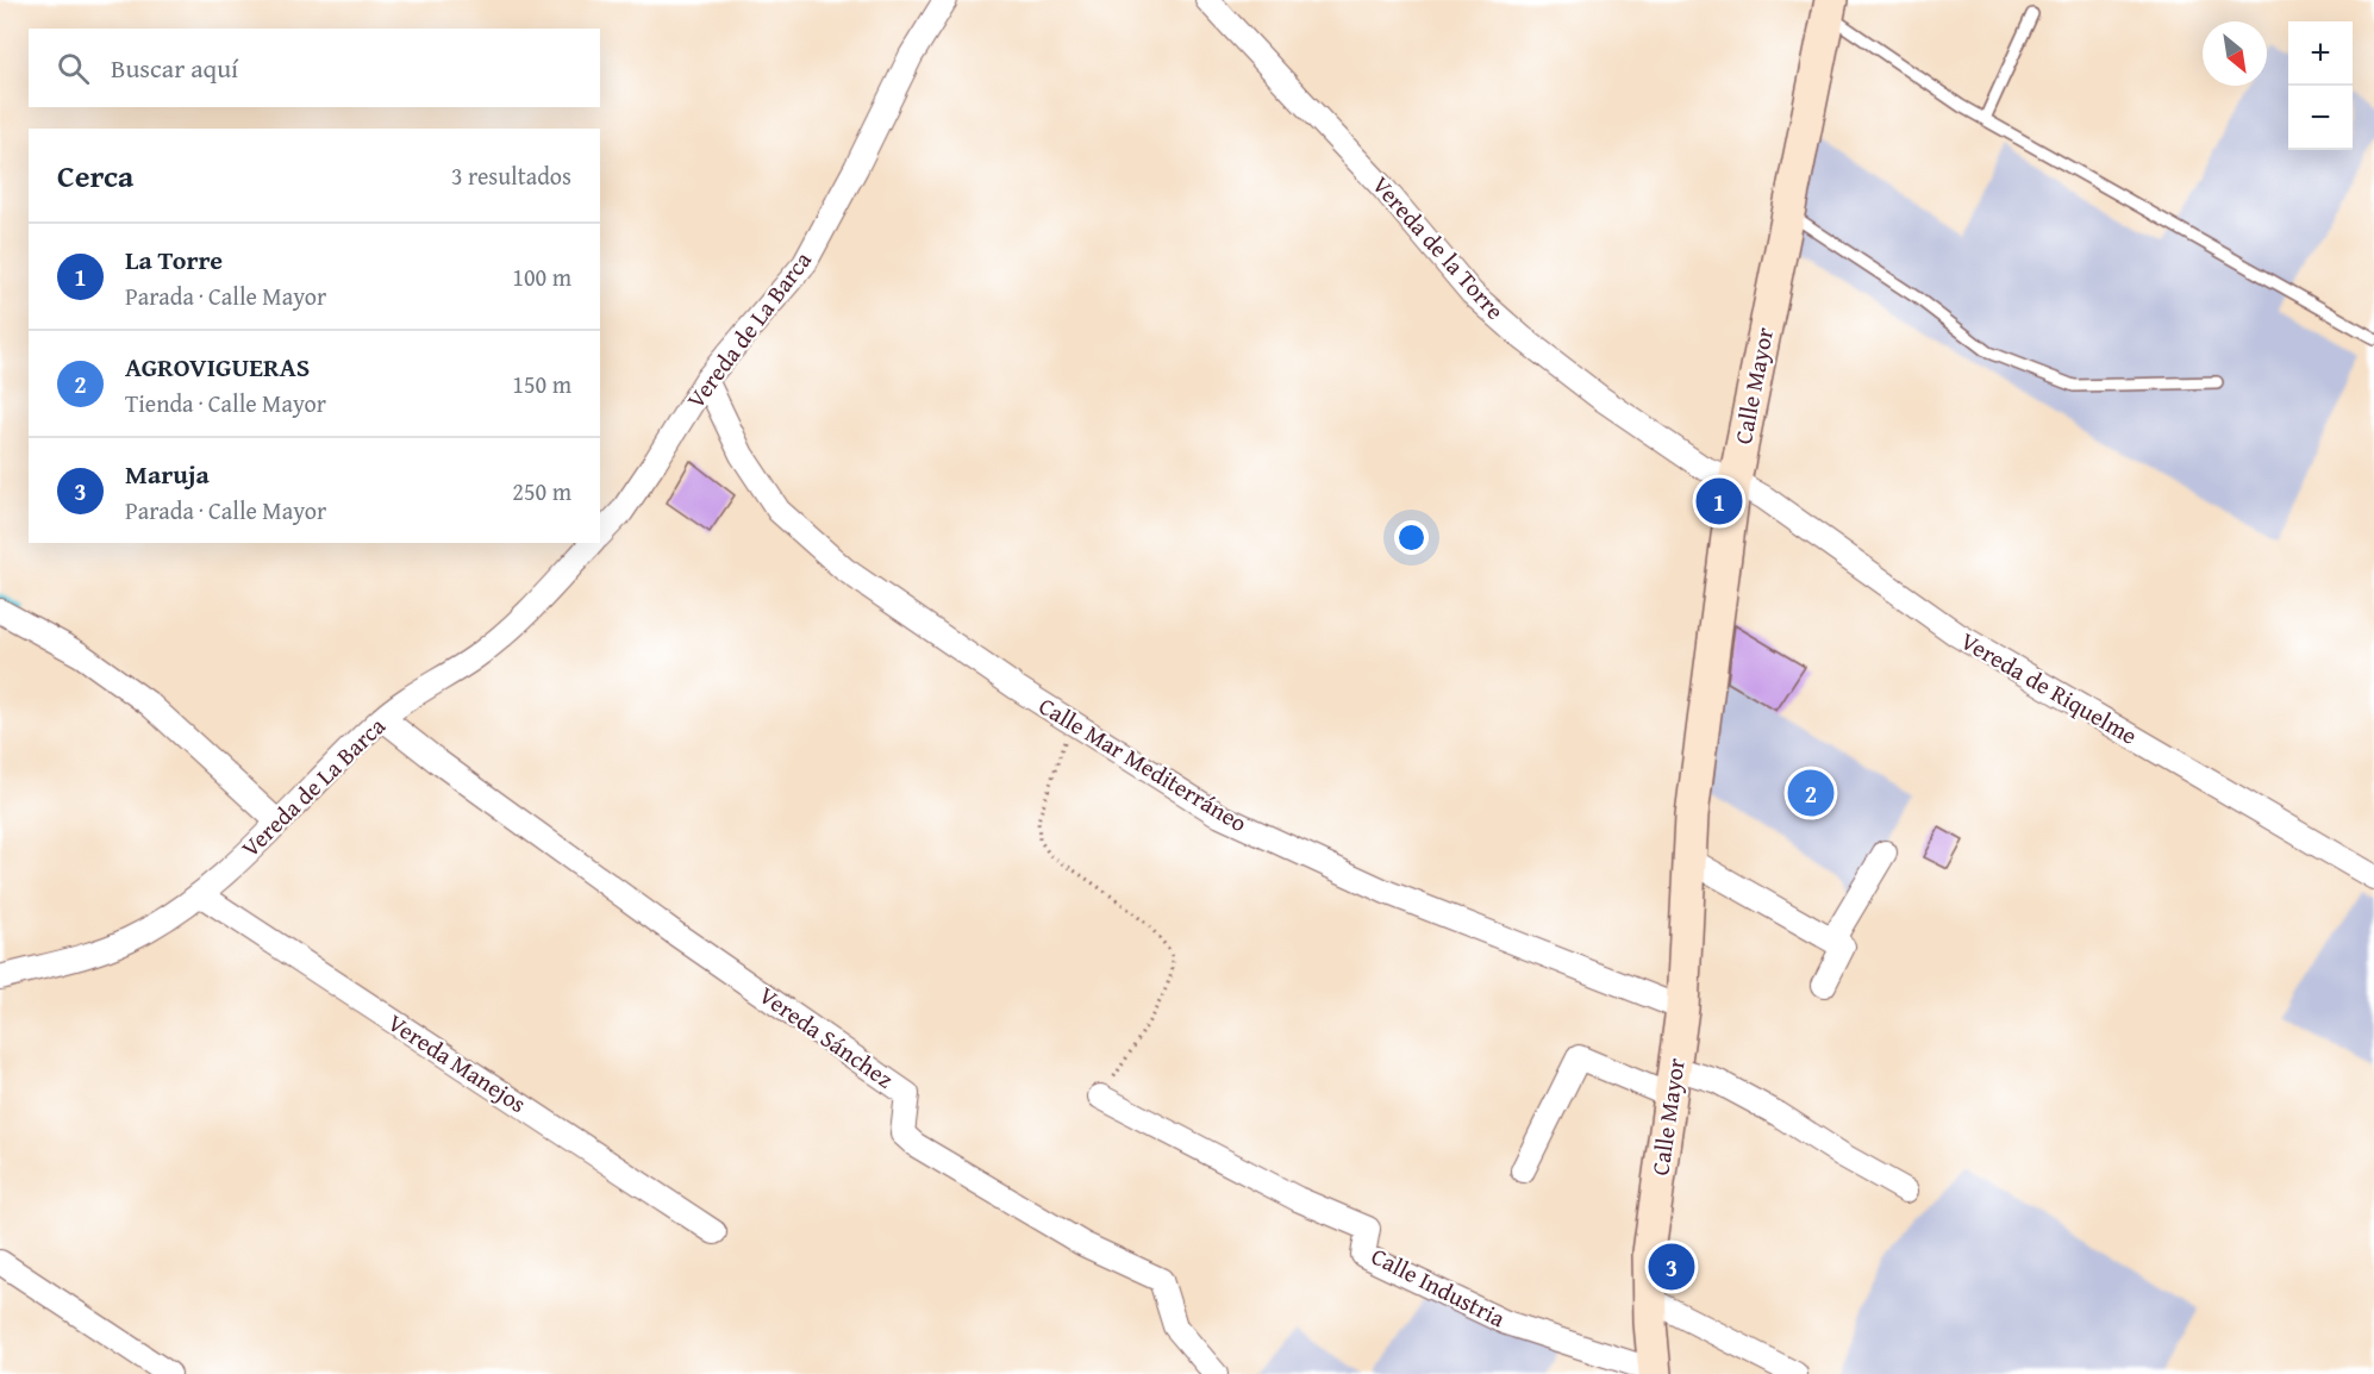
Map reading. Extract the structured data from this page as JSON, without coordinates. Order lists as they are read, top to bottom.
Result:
{
  "streets": {
    "main road": ["Calle Mayor"],
    "street": [
      "Vereda de la Torre",
      "Vereda de La Barca",
      "Vereda de Riquelme",
      "Calle Mar Mediterráneo",
      "Vereda Sánchez",
      "Vereda Manejos",
      "Calle Industria"
    ]
  },
  "crossings": [
    ["Vereda de la Torre", "Calle Mayor"],
    ["Vereda de la Torre", "Vereda de Riquelme"],
    ["Vereda de La Barca", "Calle Mar Mediterráneo"],
    ["Vereda de La Barca", "Vereda Sánchez"],
    ["Vereda de La Barca", "Vereda Manejos"],
    ["Calle Mayor", "Vereda de Riquelme"],
    ["Calle Mayor", "Calle Mar Mediterráneo"],
    ["Calle Mayor", "Calle Industria"]
  ],
  "north": "bottom right",
  "page": {
    "map_buttons": ["+", "−"],
    "search": "Buscar aquí",
    "heading": ["Cerca", "3 resultados"],
    "list": [
      {
        "mark": "1",
        "name": "La Torre",
        "note": "Parada · Calle Mayor",
        "value": "100 m"
      },
      {
        "mark": "2",
        "name": "AGROVIGUERAS",
        "note": "Tienda · Calle Mayor",
        "value": "150 m"
      },
      {
        "mark": "3",
        "name": "Maruja",
        "note": "Parada · Calle Mayor",
        "value": "250 m"
      }
    ],
    "pins": ["1", "2", "3"]
  }
}
